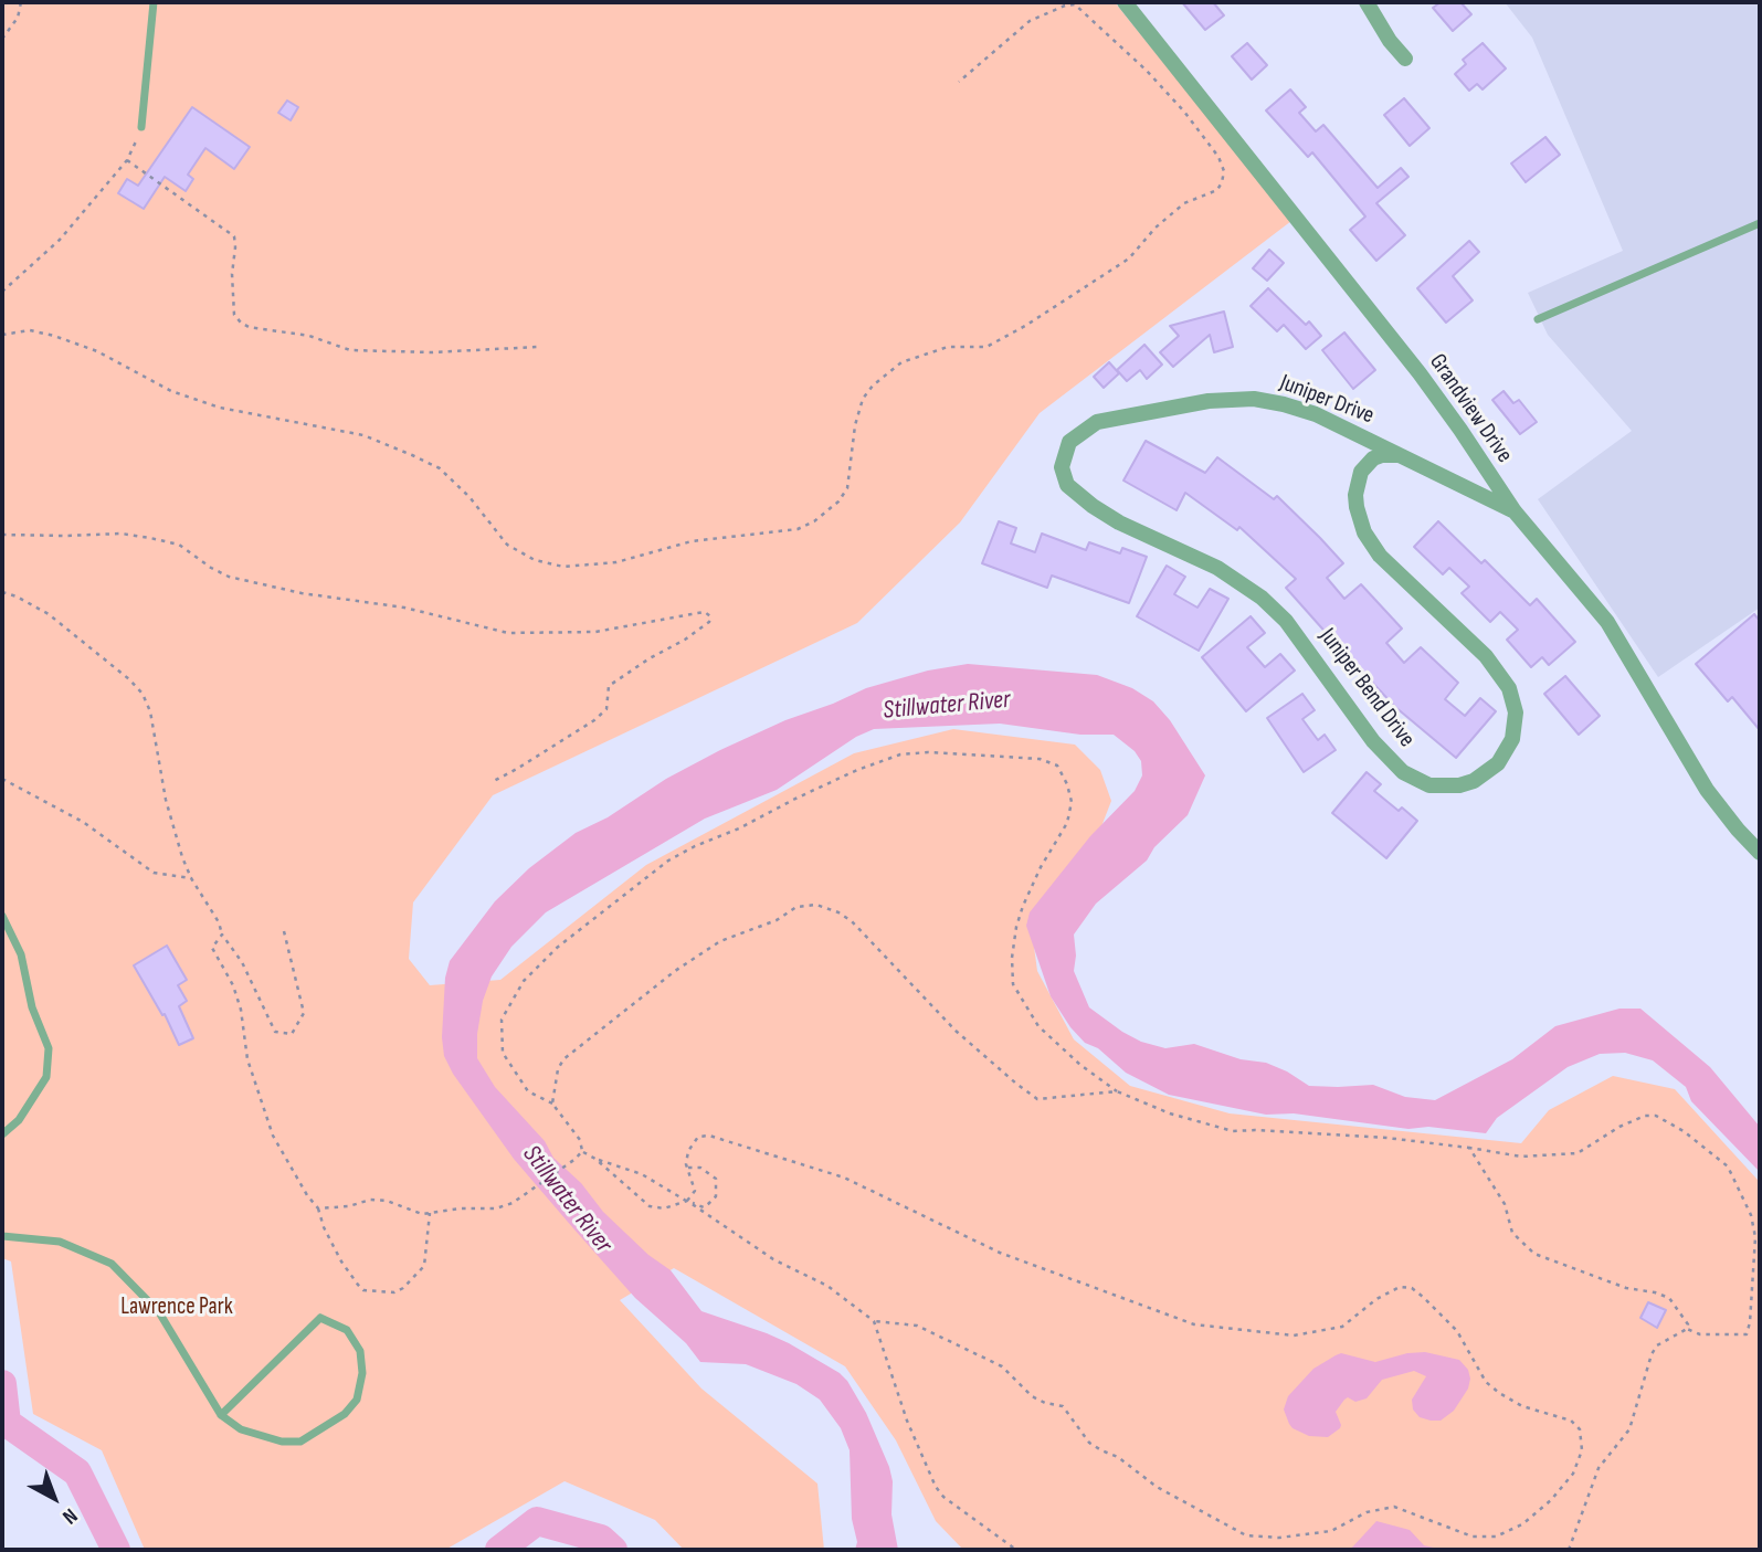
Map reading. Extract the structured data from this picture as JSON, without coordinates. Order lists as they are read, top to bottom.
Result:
{
  "streets": {
    "street": ["Juniper Drive", "Grandview Drive", "Juniper Bend Drive"]
  },
  "crossings": [
    ["Juniper Drive", "Grandview Drive"],
    ["Juniper Drive", "Juniper Bend Drive"]
  ],
  "water": ["Stillwater River"],
  "parks": ["Lawrence Park"],
  "north": "bottom right"
}
